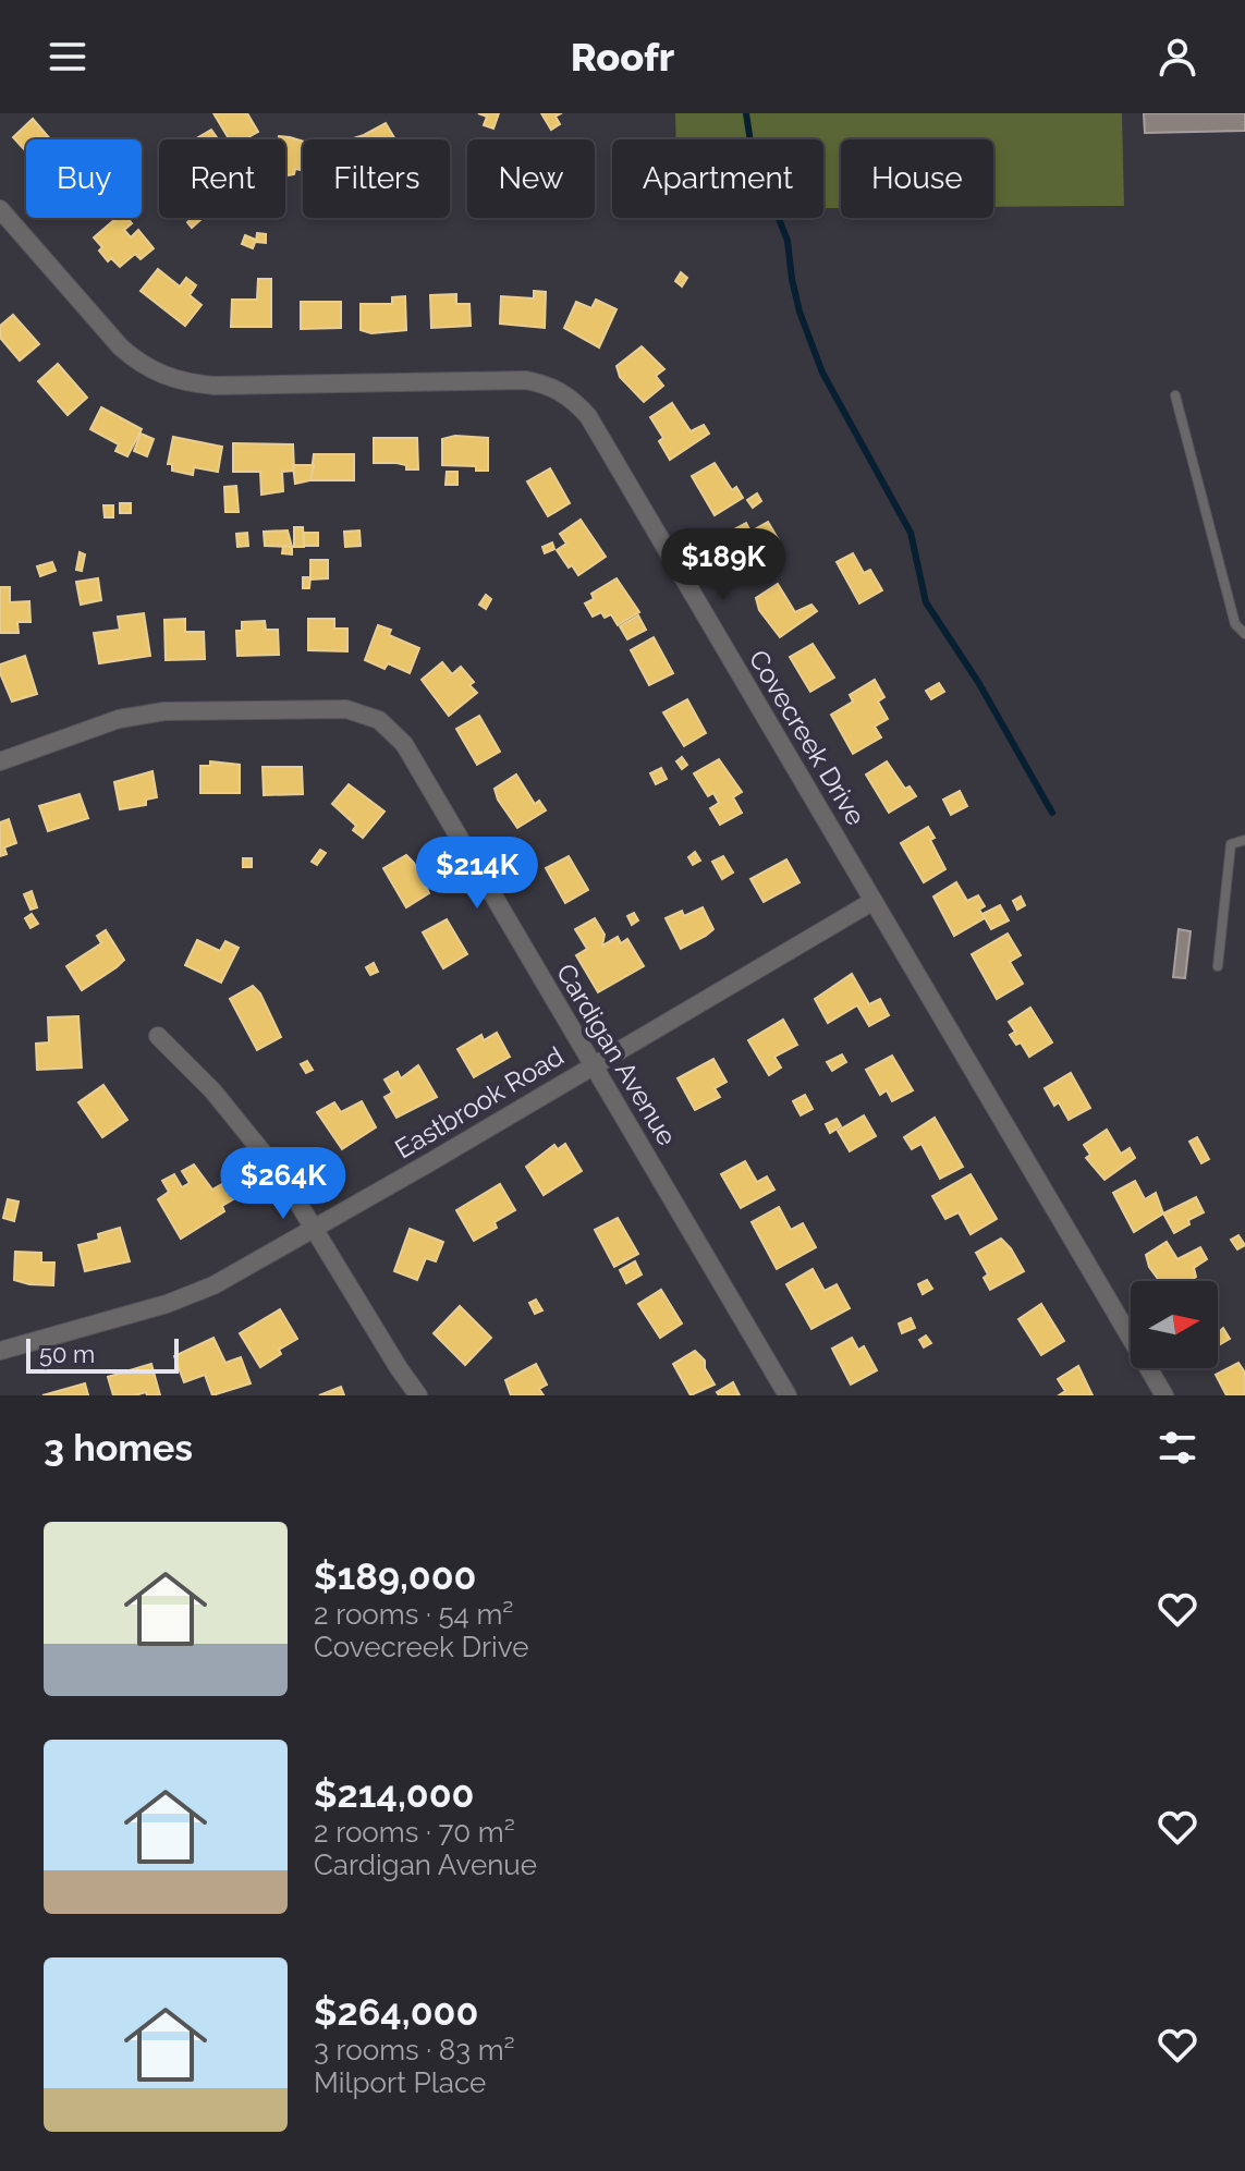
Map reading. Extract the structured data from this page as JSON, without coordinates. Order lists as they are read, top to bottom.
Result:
{
  "streets": {
    "street": ["Covecreek Drive", "Cardigan Avenue", "Eastbrook Road"]
  },
  "crossings": [
    ["Covecreek Drive", "Eastbrook Road"],
    ["Cardigan Avenue", "Eastbrook Road"]
  ],
  "scale_bar": "50 m",
  "north": "right",
  "page": {
    "header": "Roofr",
    "chip": [
      "Buy",
      "Rent",
      "Filters",
      "New",
      "Apartment",
      "House"
    ],
    "price": ["$189K", "$214K", "$264K"],
    "scale": "50 m",
    "heading": "3 homes",
    "list": [
      {
        "name": "$189,000",
        "note": "2 rooms · 54 m² · Covecreek Drive"
      },
      {
        "name": "$214,000",
        "note": "2 rooms · 70 m² · Cardigan Avenue"
      },
      {
        "name": "$264,000",
        "note": "3 rooms · 83 m² · Milport Place"
      }
    ]
  }
}
